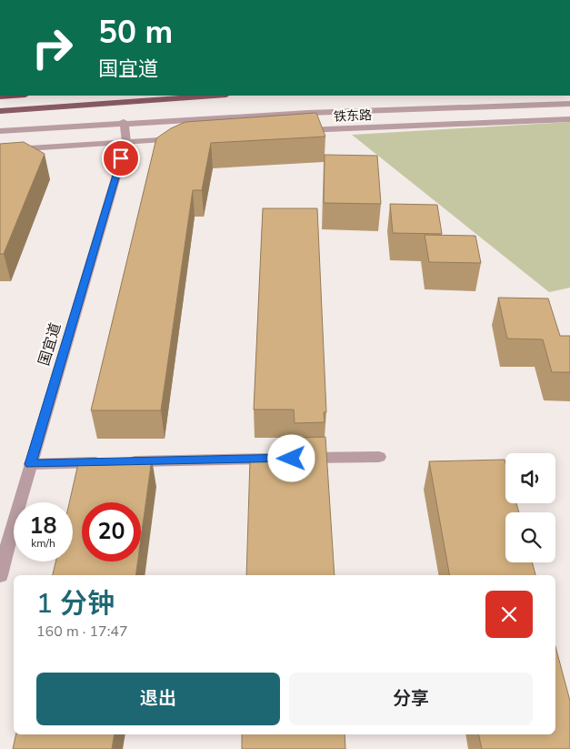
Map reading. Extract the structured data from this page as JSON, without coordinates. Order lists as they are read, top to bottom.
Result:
{
  "streets": {
    "street": ["铁东路", "国宜道"]
  },
  "crossings": [
    ["铁东路", "国宜道"]
  ],
  "page": {
    "turn": ["50 m", "国宜道"],
    "speed": "18 km/h",
    "limit": "20",
    "heading": ["1 分钟", "160 m · 17:47"],
    "buttons": ["退出", "分享"]
  }
}
